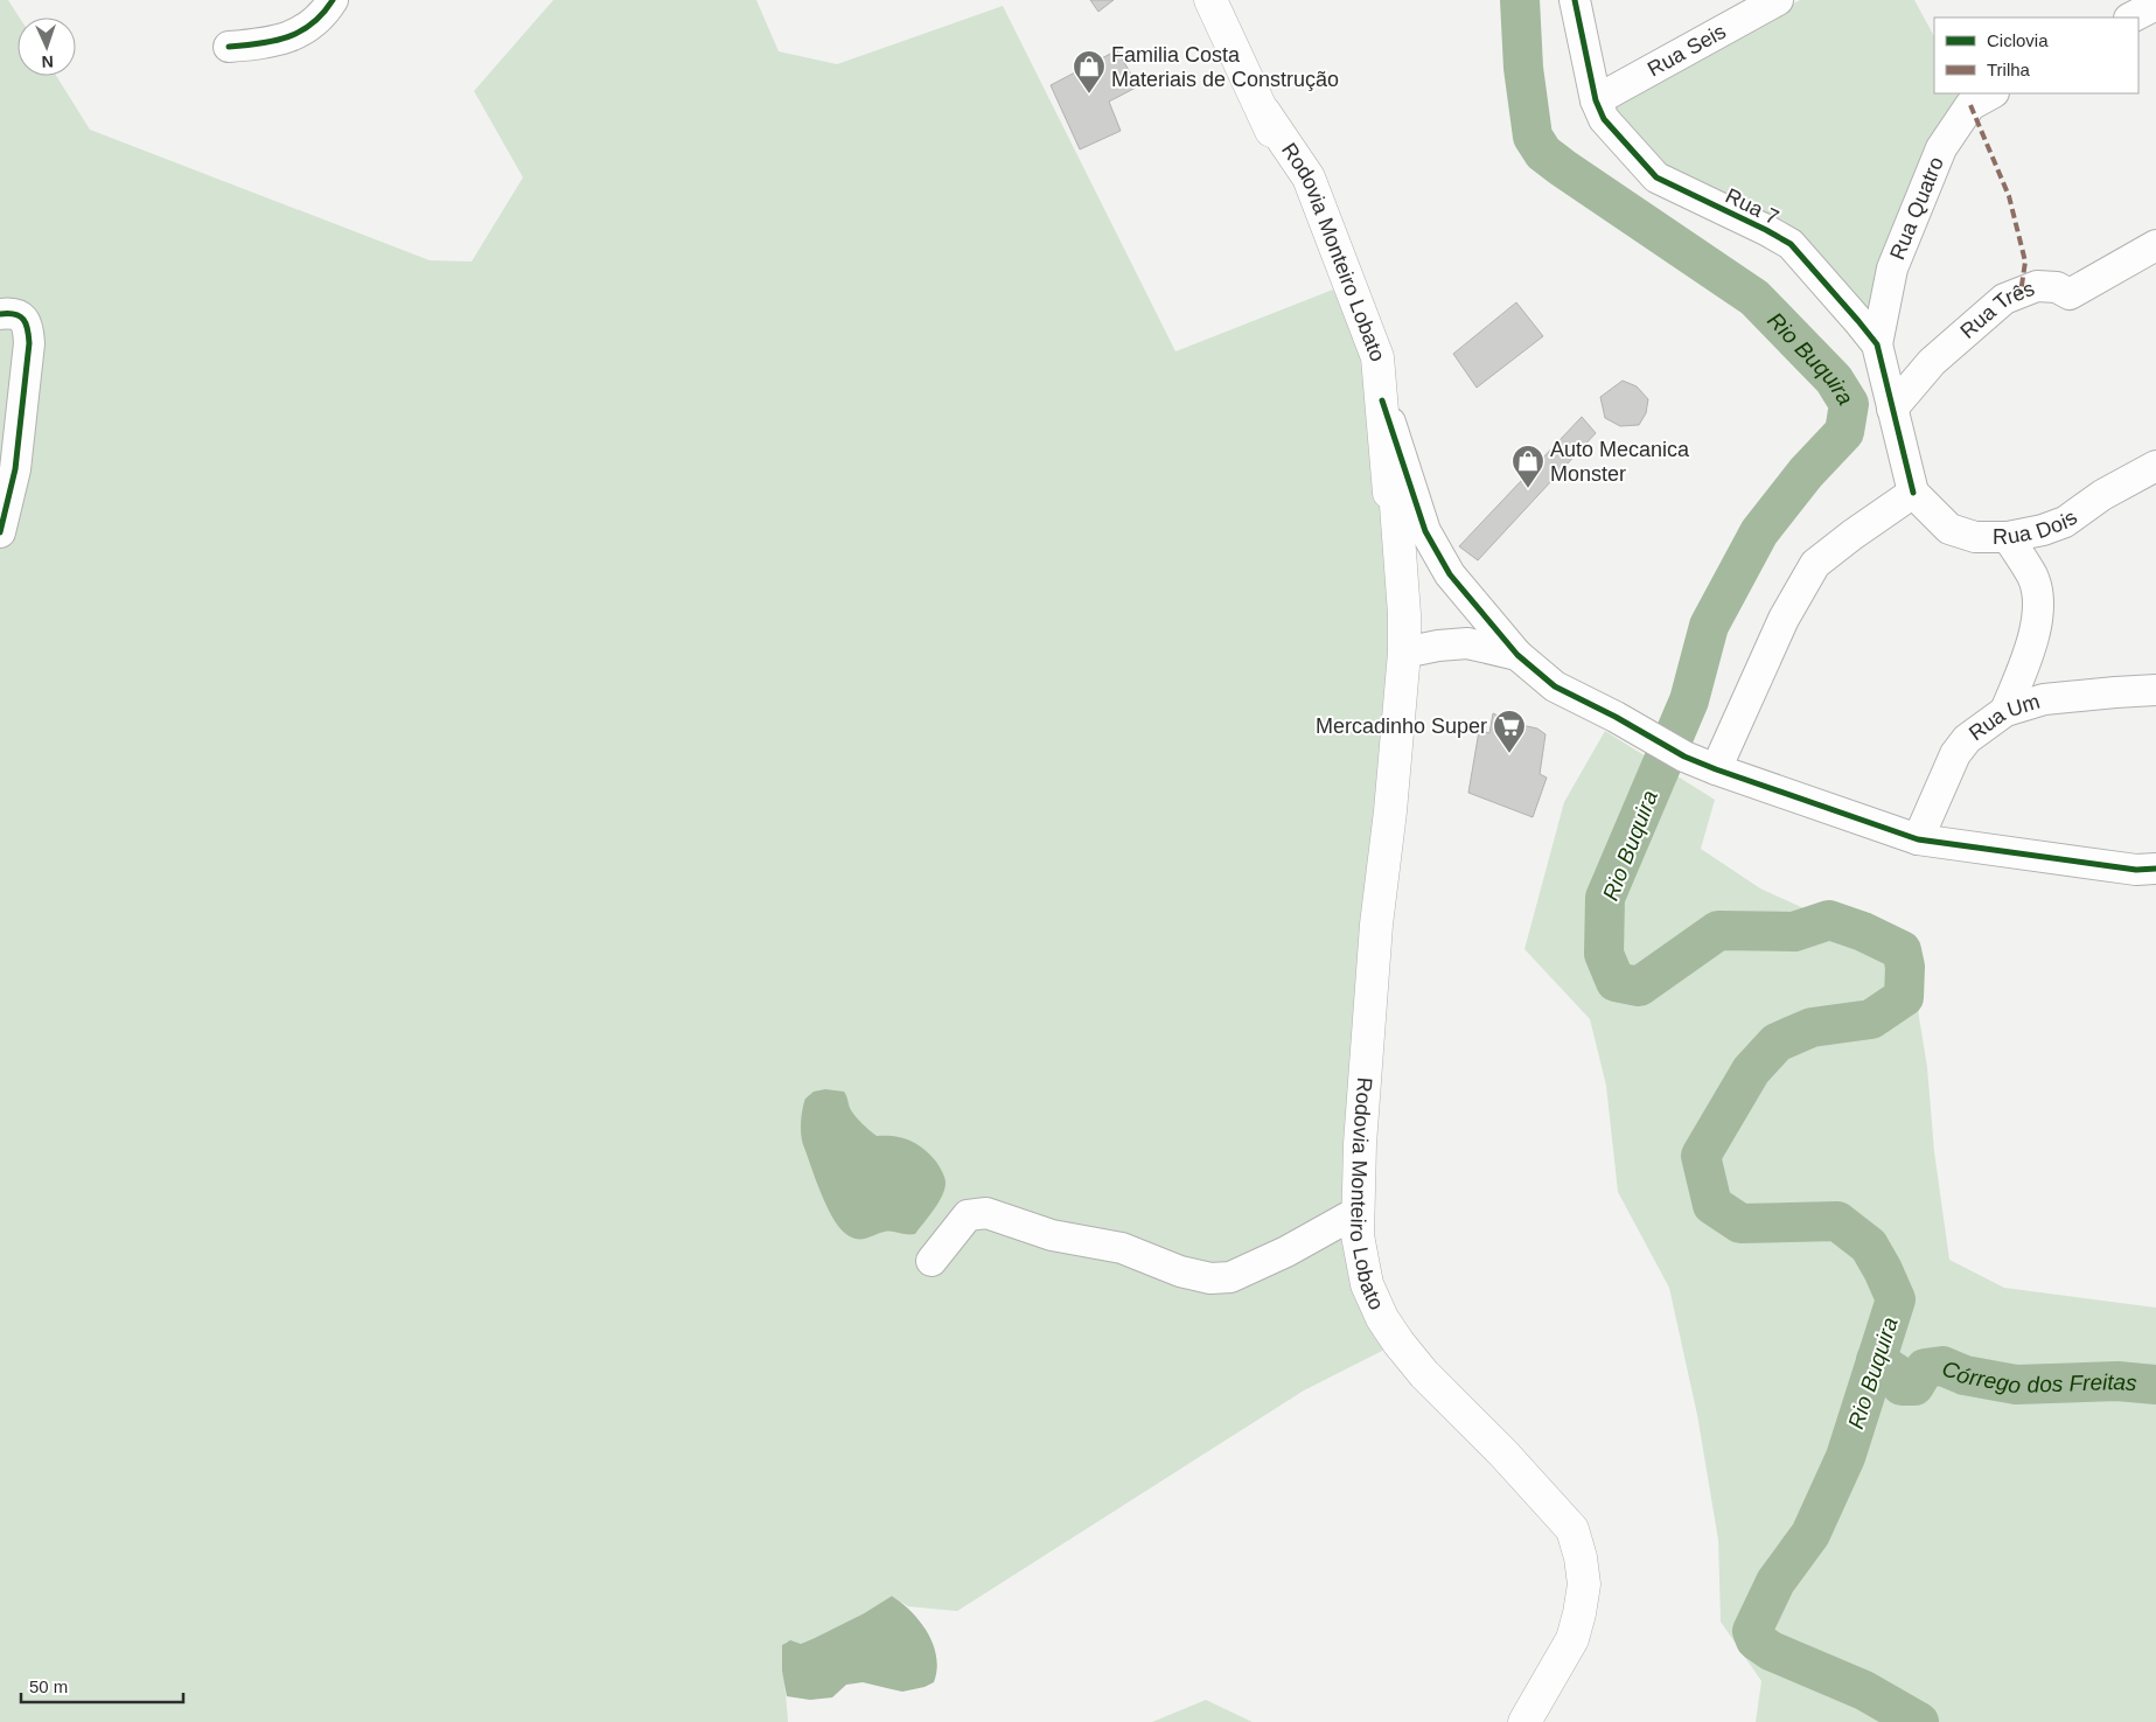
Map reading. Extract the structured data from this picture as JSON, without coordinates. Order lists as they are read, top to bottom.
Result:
{
  "streets": {
    "main road": ["Rodovia Monteiro Lobato"],
    "street": [
      "Rua Seis",
      "Rua 7",
      "Rua Quatro",
      "Rua Três",
      "Rua Dois",
      "Rua Um"
    ]
  },
  "crossings": [
    ["Rua Seis", "Rua 7"],
    ["Rua 7", "Rua Quatro"],
    ["Rua 7", "Rua Três"],
    ["Rua 7", "Rua Dois"]
  ],
  "water": ["Rio Buquira", "Córrego dos Freitas"],
  "places": {
    "shop": ["Familia Costa Materiais de Construção", "Auto Mecanica Monster"],
    "supermarket": ["Mercadinho Super"]
  },
  "legend": ["Ciclovia", "Trilha"],
  "scale_bar": "50 m",
  "north": "bottom"
}
